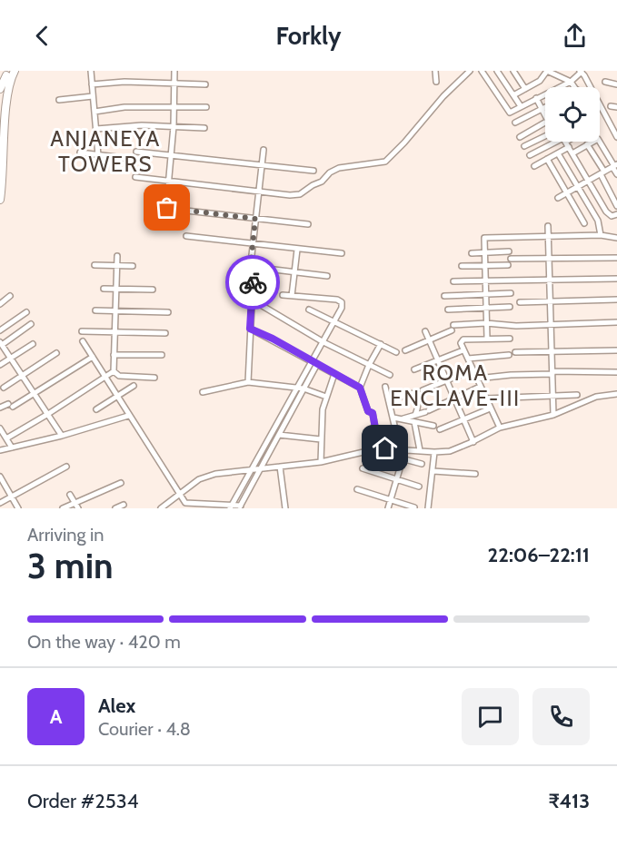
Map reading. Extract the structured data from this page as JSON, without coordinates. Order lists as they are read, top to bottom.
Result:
{
  "districts": ["ANJANEYA TOWERS", "ROMA ENCLAVE-III"],
  "page": {
    "header": "Forkly",
    "heading": ["3 min", "Arriving in", "22:06–22:11"],
    "panel": [
      "Alex",
      "Courier · 4.8",
      "Order #2534",
      "₹413"
    ],
    "bar": "On the way · 420 m",
    "round": "A"
  }
}
